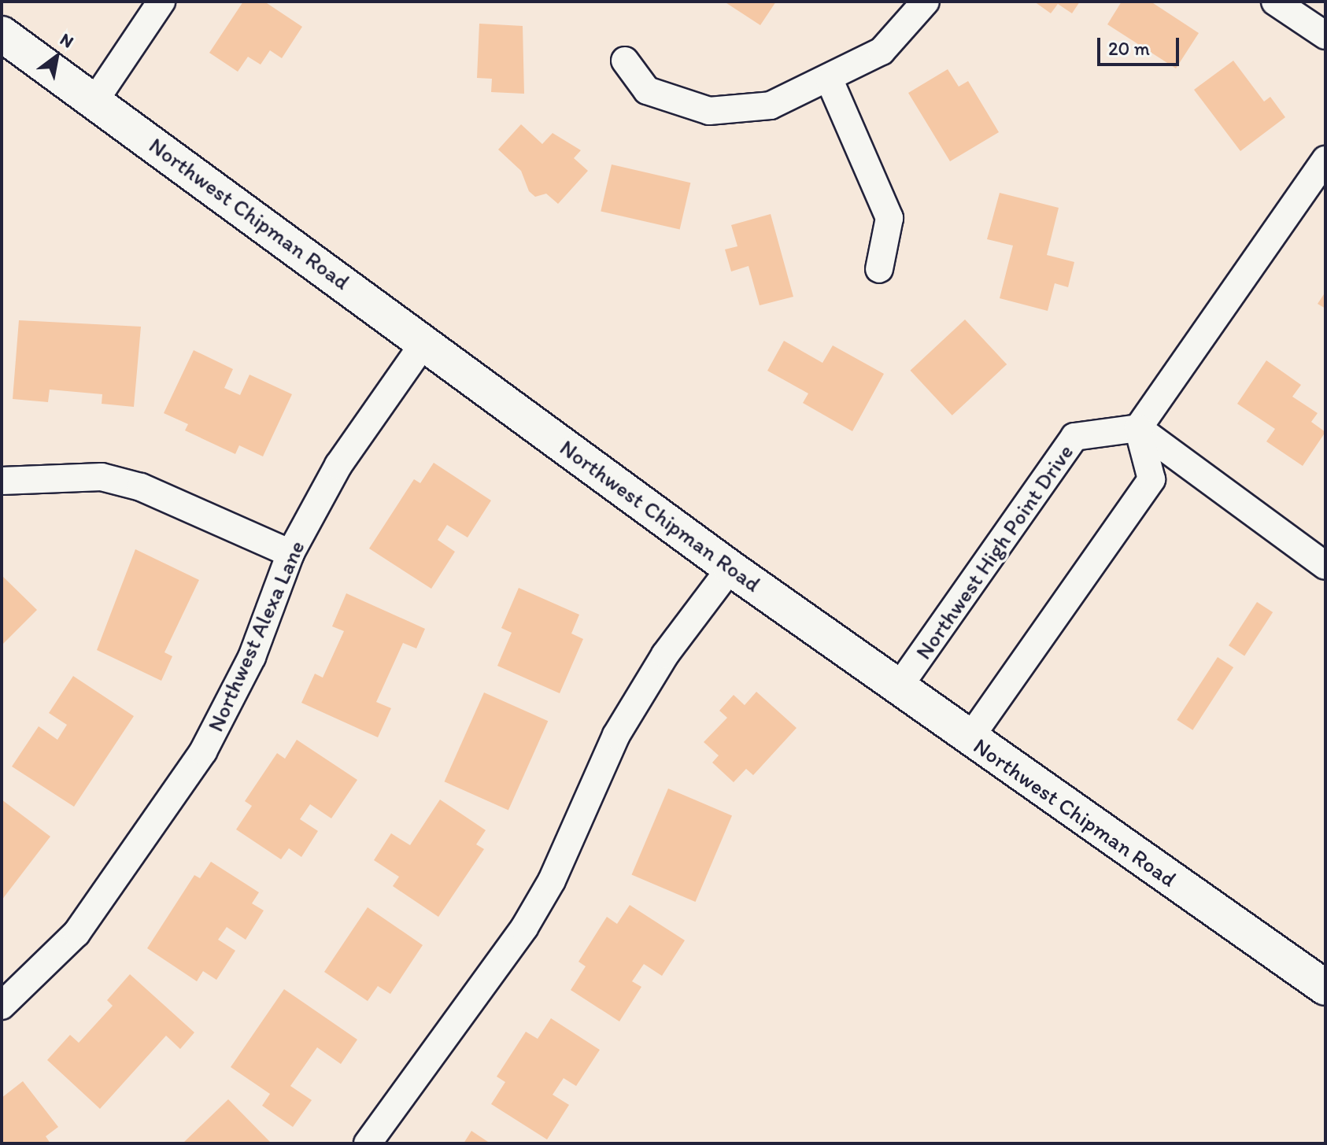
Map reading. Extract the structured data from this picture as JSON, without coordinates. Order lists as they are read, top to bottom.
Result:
{
  "streets": {
    "main road": ["Northwest Chipman Road"],
    "street": ["Northwest High Point Drive", "Northwest Alexa Lane"]
  },
  "crossings": [
    ["Northwest Chipman Road", "Northwest High Point Drive"],
    ["Northwest Chipman Road", "Northwest Alexa Lane"]
  ],
  "scale_bar": "20 m",
  "north": "top right"
}
